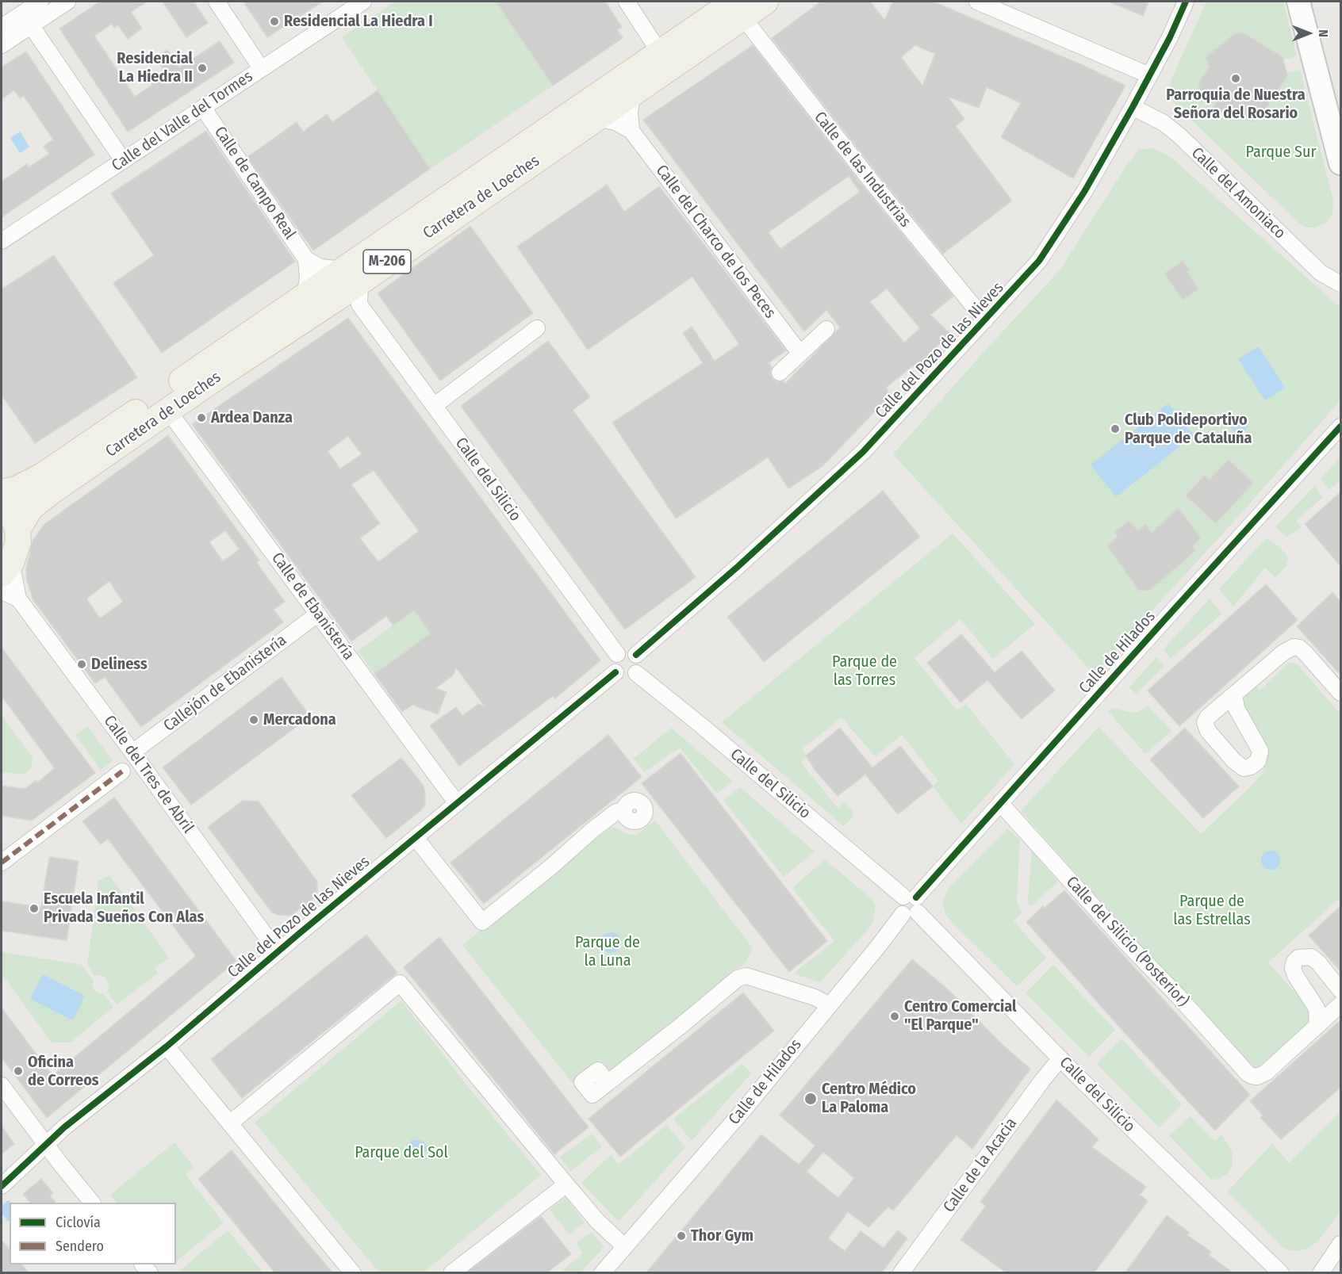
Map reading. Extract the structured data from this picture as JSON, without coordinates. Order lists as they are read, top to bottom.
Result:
{
  "streets": {
    "main road": ["Carretera de Loeches", "M-206"],
    "street": [
      "Calle del Valle del Tormes",
      "Calle de las Industrias",
      "Calle de Campo Real",
      "Calle del Amoniaco",
      "Calle del Charco de los Peces",
      "Calle del Pozo de las Nieves",
      "Calle del Silicio",
      "Calle de Ebanistería",
      "Calle de Hilados",
      "Callejón de Ebanistería",
      "Calle del Tres de Abril",
      "Calle del Silicio (Posterior)",
      "Calle de la Acacia"
    ]
  },
  "crossings": [
    ["Calle del Valle del Tormes", "Calle de Campo Real"],
    ["Calle de las Industrias", "Carretera de Loeches"],
    ["Calle de las Industrias", "Calle del Pozo de las Nieves"],
    ["Calle del Amoniaco", "Calle del Pozo de las Nieves"],
    ["Carretera de Loeches", "Calle del Charco de los Peces"],
    ["Carretera de Loeches", "M-206"],
    ["Carretera de Loeches", "Calle del Silicio"],
    ["Carretera de Loeches", "Calle de Ebanistería"],
    ["M-206", "Calle del Tres de Abril"],
    ["Calle del Pozo de las Nieves", "Calle del Silicio"],
    ["Calle del Pozo de las Nieves", "Calle de Ebanistería"],
    ["Calle del Pozo de las Nieves", "Calle del Tres de Abril"],
    ["Calle del Silicio", "Calle de Hilados"],
    ["Calle del Silicio", "Calle de la Acacia"],
    ["Calle de Ebanistería", "Callejón de Ebanistería"],
    ["Calle de Hilados", "Calle del Silicio (Posterior)"],
    ["Callejón de Ebanistería", "Calle del Tres de Abril"]
  ],
  "parks": [
    "Parque Sur",
    "Parque de las Torres",
    "Parque de las Estrellas",
    "Parque de la Luna",
    "Parque del Sol"
  ],
  "places": [
    "Residencial La Hiedra I",
    "Residencial La Hiedra II",
    "Parroquia de Nuestra Señora del Rosario",
    "Ardea Danza",
    "Club Polideportivo Parque de Cataluña",
    "Deliness",
    "Mercadona",
    "Escuela Infantil Privada Sueños Con Alas",
    "Centro Comercial \"El Parque\"",
    "Oficina de Correos",
    "Centro Médico La Paloma",
    "Thor Gym"
  ],
  "legend": ["Ciclovía", "Sendero"],
  "north": "right"
}
